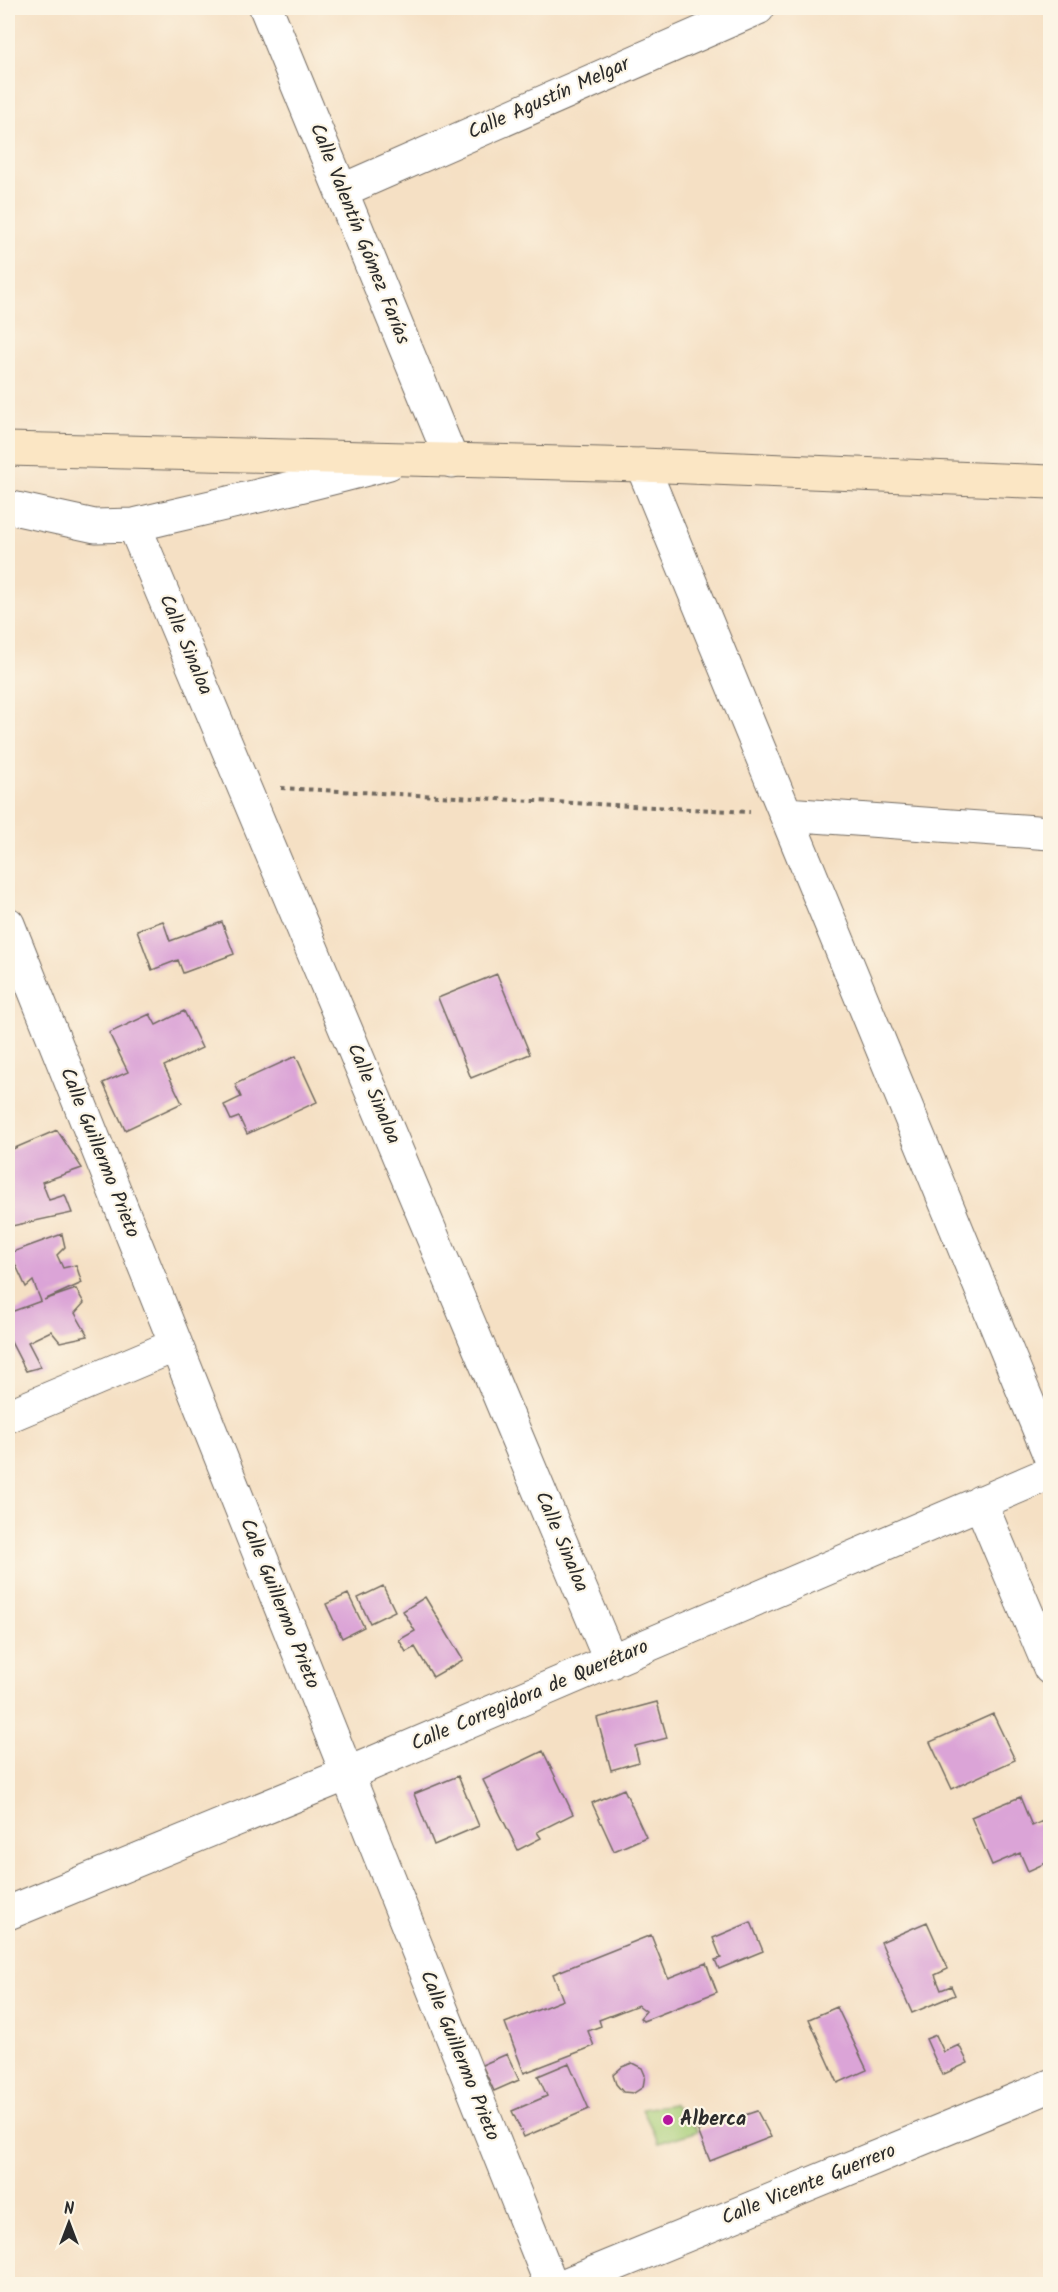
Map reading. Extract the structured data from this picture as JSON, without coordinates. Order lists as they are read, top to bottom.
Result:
{
  "streets": {
    "street": [
      "Calle Agustín Melgar",
      "Calle Valentín Gómez Farías",
      "Calle Sinaloa",
      "Calle Guillermo Prieto",
      "Calle Corregidora de Querétaro",
      "Calle Vicente Guerrero"
    ]
  },
  "crossings": [
    ["Calle Agustín Melgar", "Calle Valentín Gómez Farías"],
    ["Calle Sinaloa", "Calle Corregidora de Querétaro"],
    ["Calle Guillermo Prieto", "Calle Corregidora de Querétaro"]
  ],
  "places": ["Alberca"],
  "north": "top"
}
